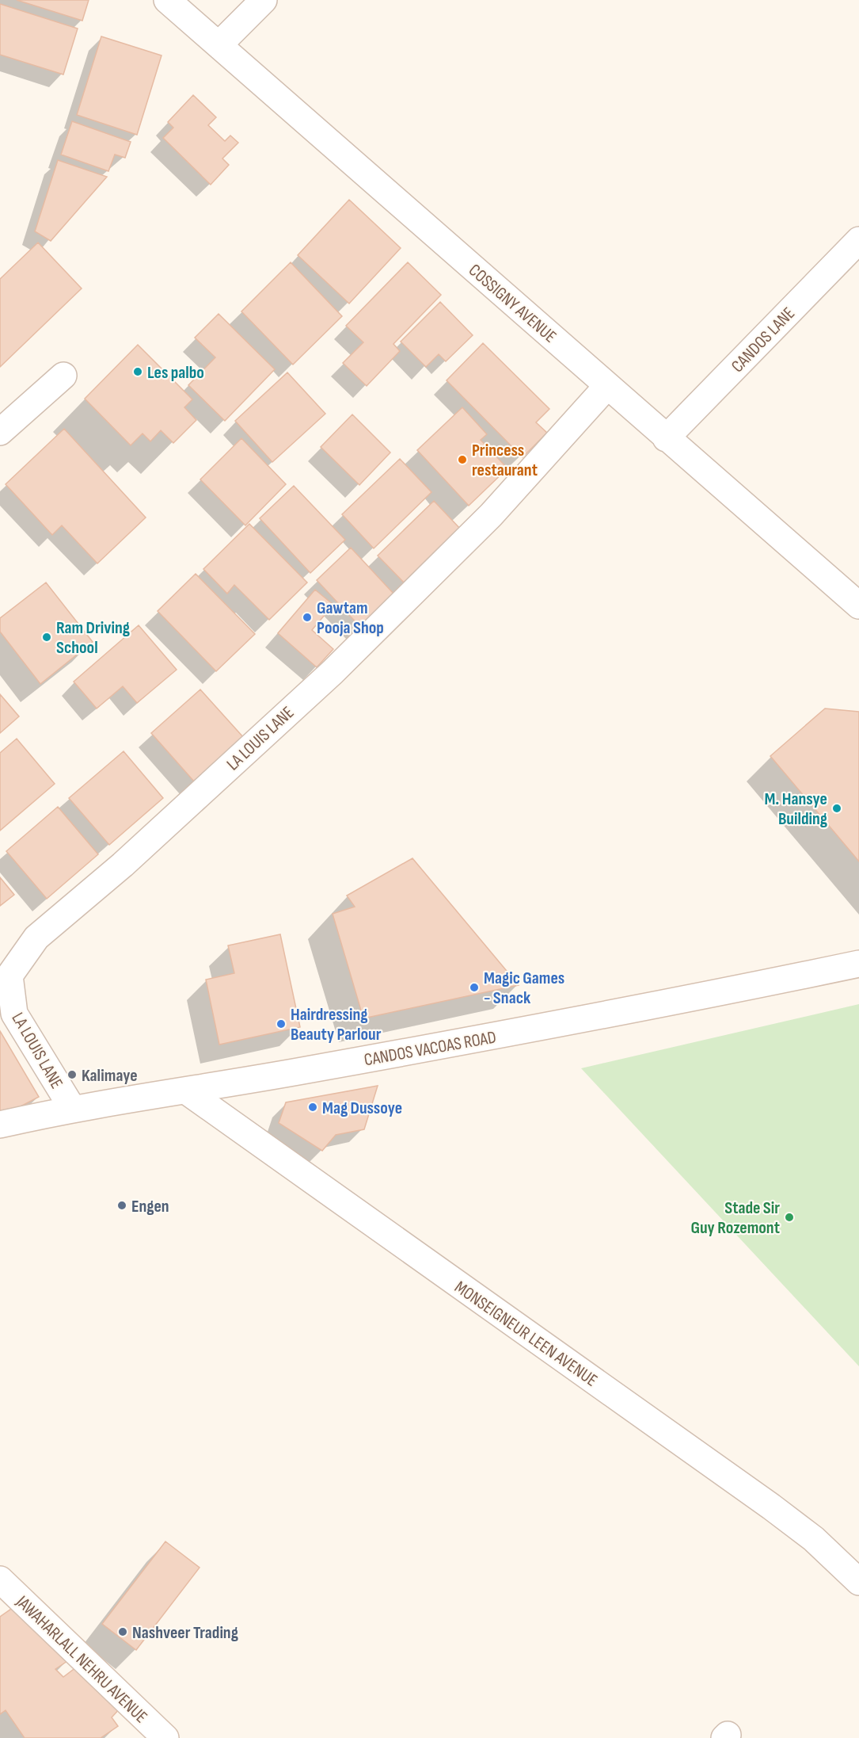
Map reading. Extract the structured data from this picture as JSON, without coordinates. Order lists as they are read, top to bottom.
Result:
{
  "streets": {
    "street": [
      "COSSIGNY AVENUE",
      "CANDOS LANE",
      "LA LOUIS LANE",
      "CANDOS VACOAS ROAD",
      "MONSEIGNEUR LEEN AVENUE",
      "JAWAHARLALL NEHRU AVENUE"
    ]
  },
  "crossings": [
    ["COSSIGNY AVENUE", "CANDOS LANE"],
    ["COSSIGNY AVENUE", "LA LOUIS LANE"],
    ["LA LOUIS LANE", "CANDOS VACOAS ROAD"],
    ["CANDOS VACOAS ROAD", "MONSEIGNEUR LEEN AVENUE"]
  ],
  "places": [
    "Les palbo",
    "Princess restaurant",
    "Gawtam Pooja Shop",
    "Ram Driving School",
    "M. Hansye Building",
    "Magic Games - Snack",
    "Hairdressing Beauty Parlour",
    "Kalimaye",
    "Mag Dussoye",
    "Engen",
    "Stade Sir Guy Rozemont",
    "Nashveer Trading"
  ]
}
